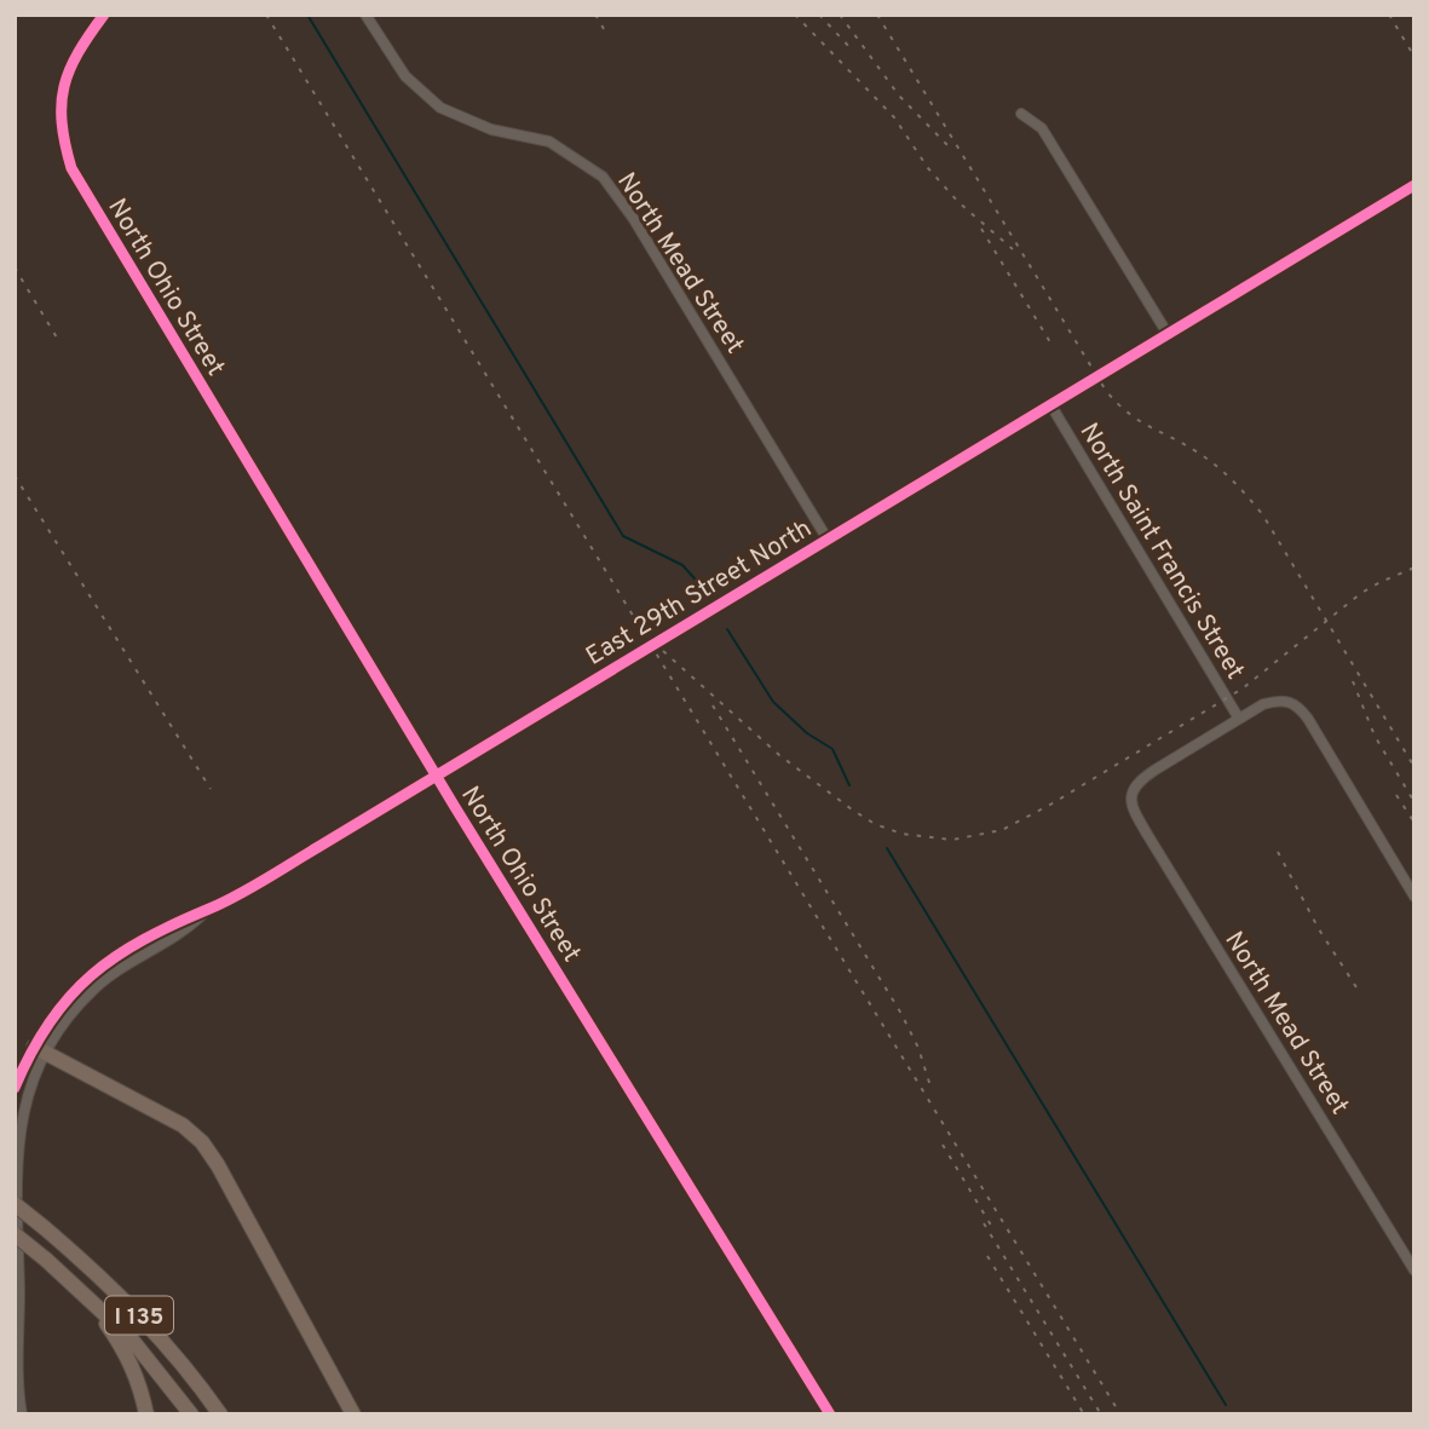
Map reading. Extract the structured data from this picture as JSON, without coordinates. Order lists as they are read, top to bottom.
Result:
{
  "streets": {
    "highway": ["I 135"],
    "street": [
      "North Mead Street",
      "North Ohio Street",
      "North Saint Francis Street",
      "East 29th Street North"
    ]
  },
  "crossings": [
    ["North Mead Street", "North Saint Francis Street"],
    ["North Mead Street", "East 29th Street North"],
    ["North Ohio Street", "East 29th Street North"],
    ["North Saint Francis Street", "East 29th Street North"]
  ]
}
